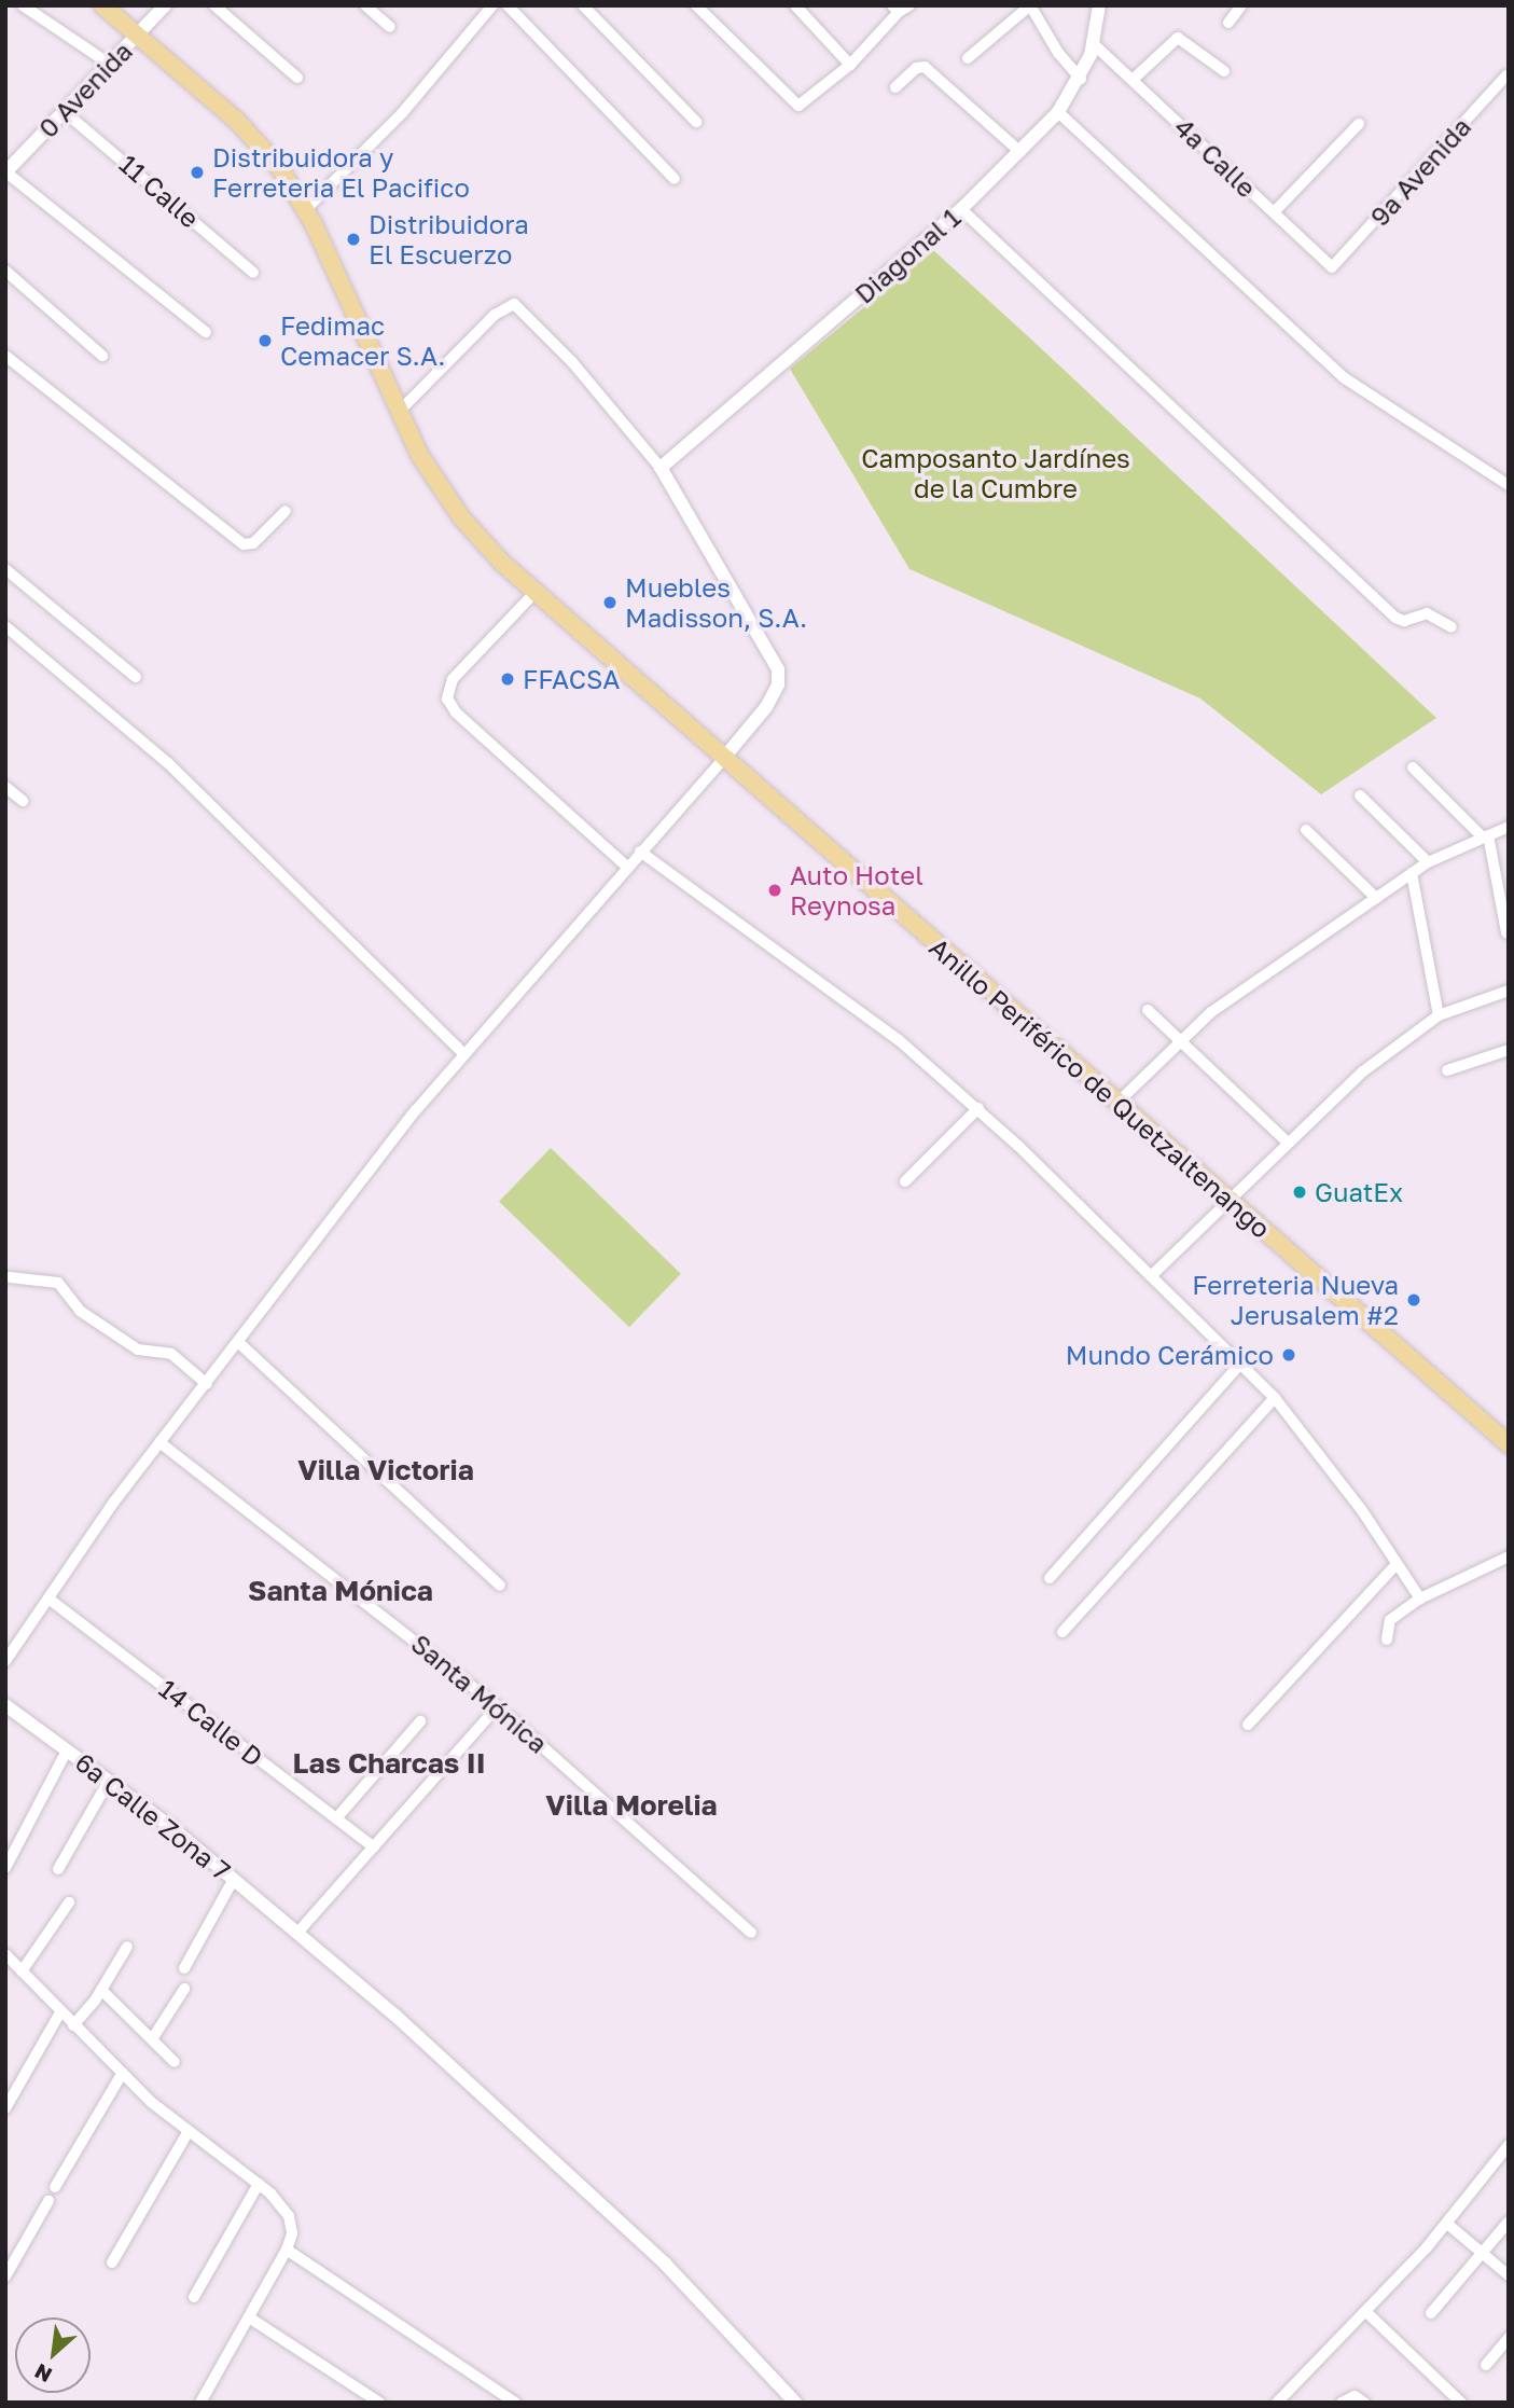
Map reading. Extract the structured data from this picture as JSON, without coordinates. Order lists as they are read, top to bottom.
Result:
{
  "streets": {
    "highway": ["Anillo Periférico de Quetzaltenango"],
    "street": [
      "0 Avenida",
      "4a Calle",
      "9a Avenida",
      "11 Calle",
      "Diagonal 1",
      "Santa Mónica",
      "14 Calle D",
      "6a Calle Zona 7"
    ]
  },
  "crossings": [
    ["0 Avenida", "11 Calle"],
    ["0 Avenida", "Anillo Periférico de Quetzaltenango"],
    ["4a Calle", "9a Avenida"],
    ["4a Calle", "Diagonal 1"]
  ],
  "districts": [
    "Villa Victoria",
    "Santa Mónica",
    "Las Charcas II",
    "Villa Morelia"
  ],
  "parks": ["Camposanto Jardínes de la Cumbre"],
  "places": [
    "Distribuidora y Ferreteria El Pacifico",
    "Distribuidora El Escuerzo",
    "Fedimac Cemacer S.A.",
    "Muebles Madisson, S.A.",
    "FFACSA",
    "Auto Hotel Reynosa",
    "GuatEx",
    "Ferreteria Nueva Jerusalem #2",
    "Mundo Cerámico"
  ],
  "north": "bottom left"
}
